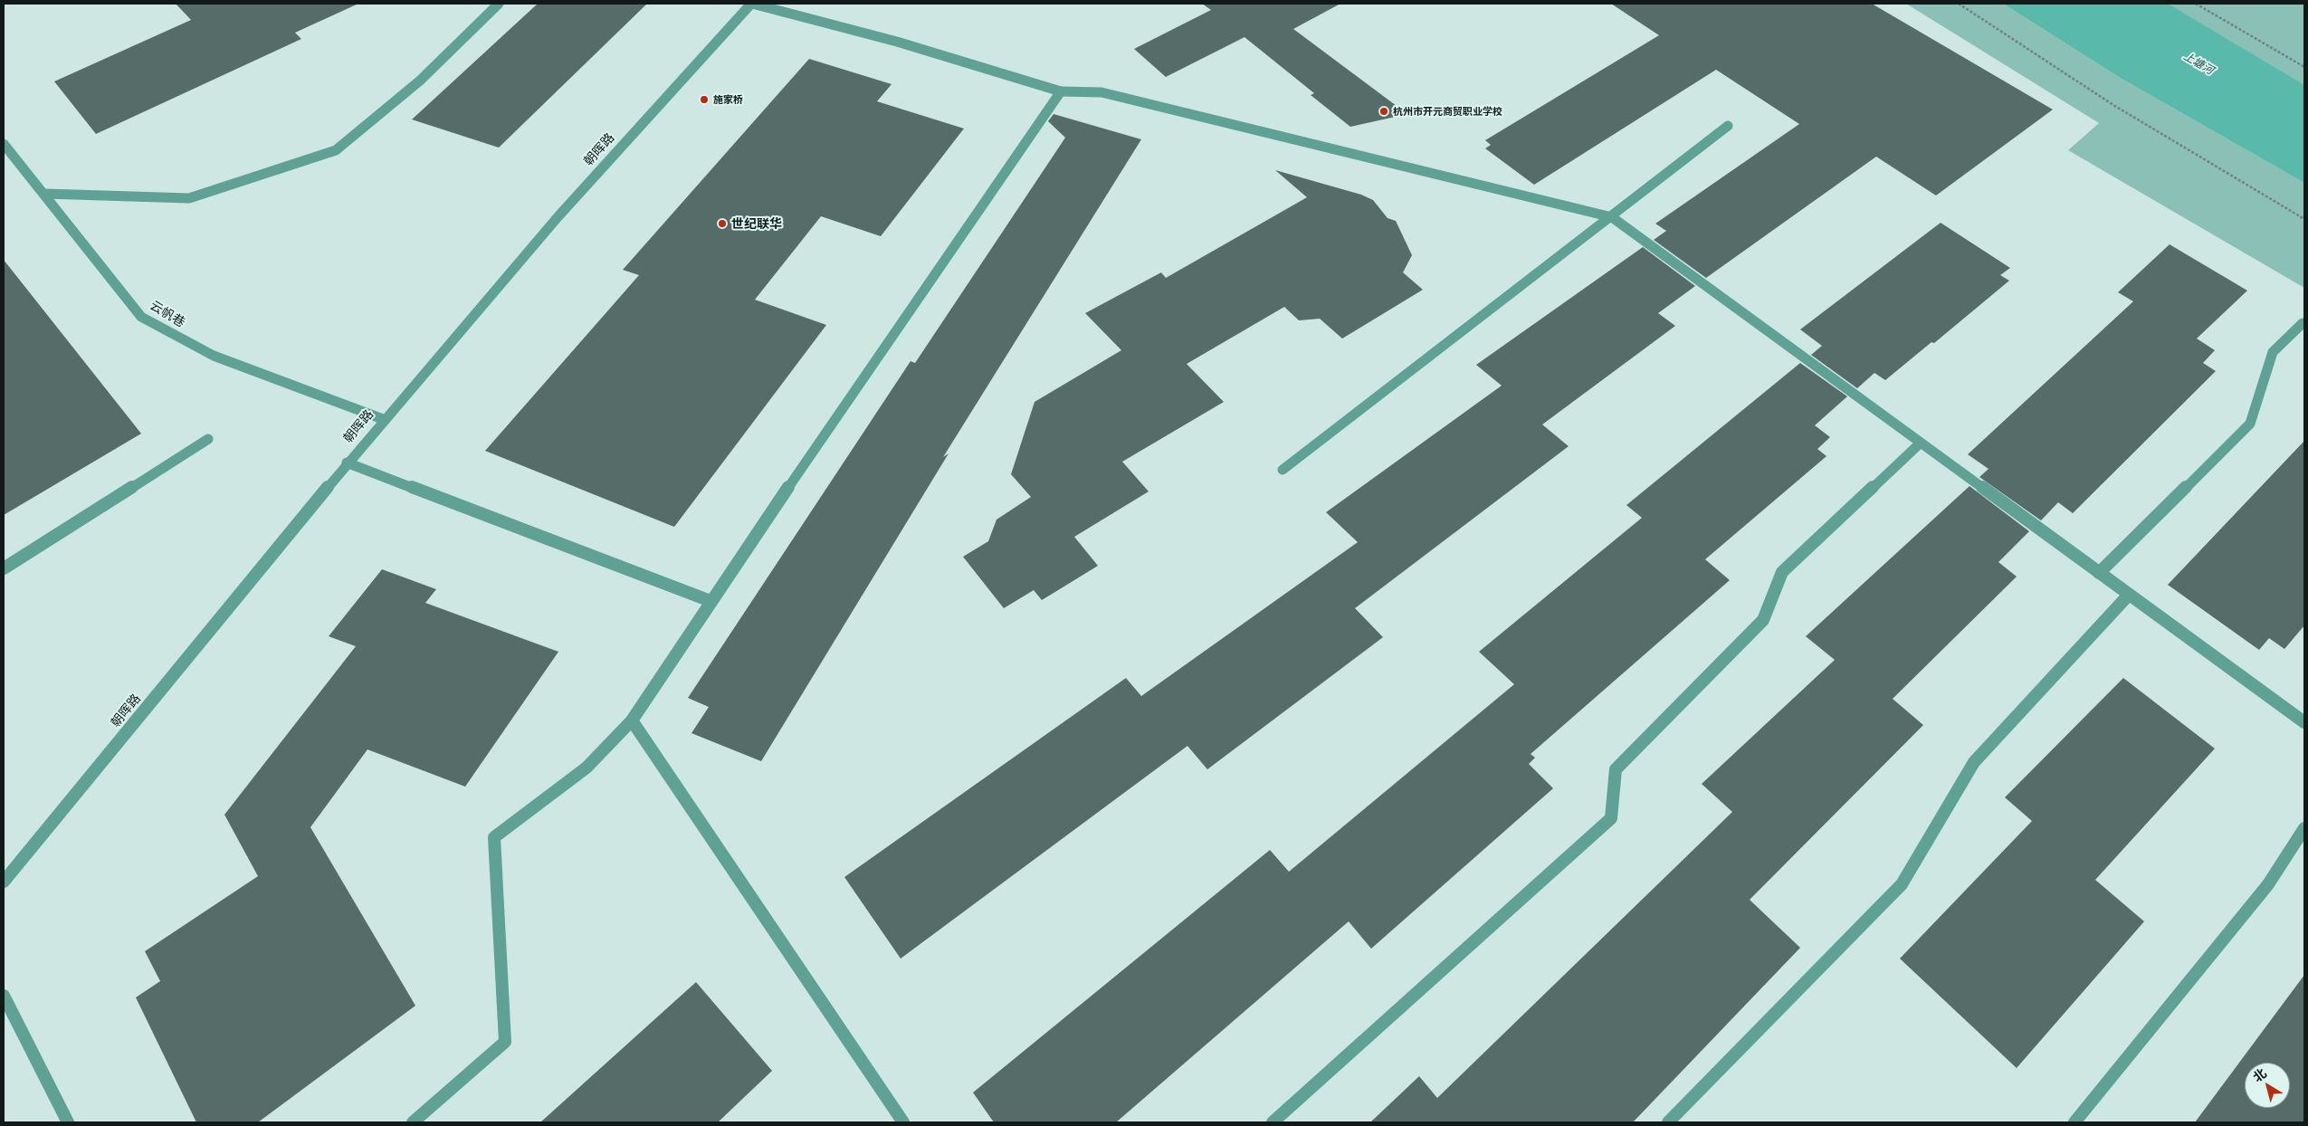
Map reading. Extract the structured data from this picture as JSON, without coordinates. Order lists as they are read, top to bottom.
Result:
{
  "streets": {
    "street": ["朝晖路", "云帆巷"]
  },
  "crossings": [
    ["朝晖路", "云帆巷"]
  ],
  "water": ["上塘河"],
  "places": ["施家桥", "杭州市开元商贸职业学校", "世纪联华"],
  "north": "top left"
}
